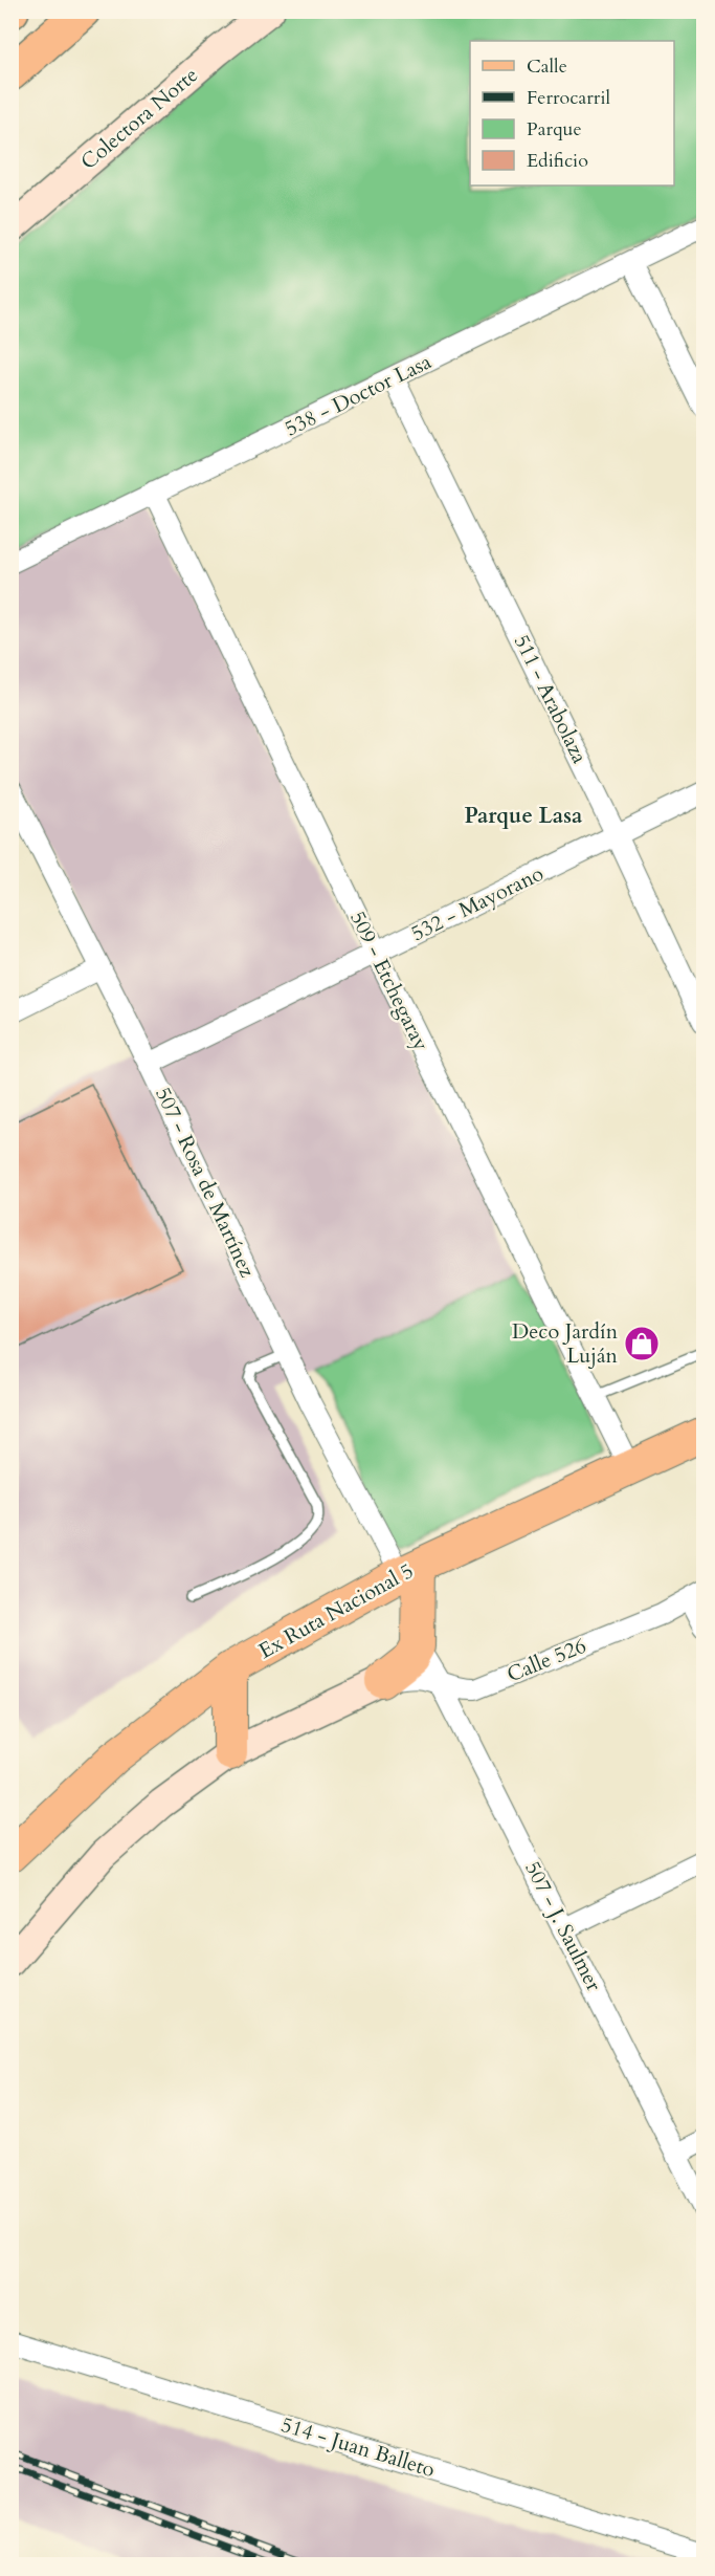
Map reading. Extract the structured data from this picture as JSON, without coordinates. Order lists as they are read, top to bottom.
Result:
{
  "streets": {
    "main road": ["Ex Ruta Nacional 5"],
    "street": [
      "Colectora Norte",
      "538 - Doctor Lasa",
      "511 - Arabolaza",
      "532 - Mayorano",
      "509 - Etchegaray",
      "507 - Rosa de Martínez",
      "Calle 526",
      "507 - J. Saulmer",
      "514 - Juan Balleto"
    ]
  },
  "crossings": [
    ["538 - Doctor Lasa", "511 - Arabolaza"],
    ["538 - Doctor Lasa", "509 - Etchegaray"],
    ["511 - Arabolaza", "532 - Mayorano"],
    ["532 - Mayorano", "509 - Etchegaray"],
    ["532 - Mayorano", "507 - Rosa de Martínez"],
    ["509 - Etchegaray", "Ex Ruta Nacional 5"],
    ["507 - Rosa de Martínez", "Ex Ruta Nacional 5"],
    ["Calle 526", "507 - J. Saulmer"]
  ],
  "districts": ["Parque Lasa"],
  "places": {
    "shop": ["Deco Jardín Luján"]
  },
  "legend": [
    "Calle",
    "Ferrocarril",
    "Parque",
    "Edificio"
  ]
}
